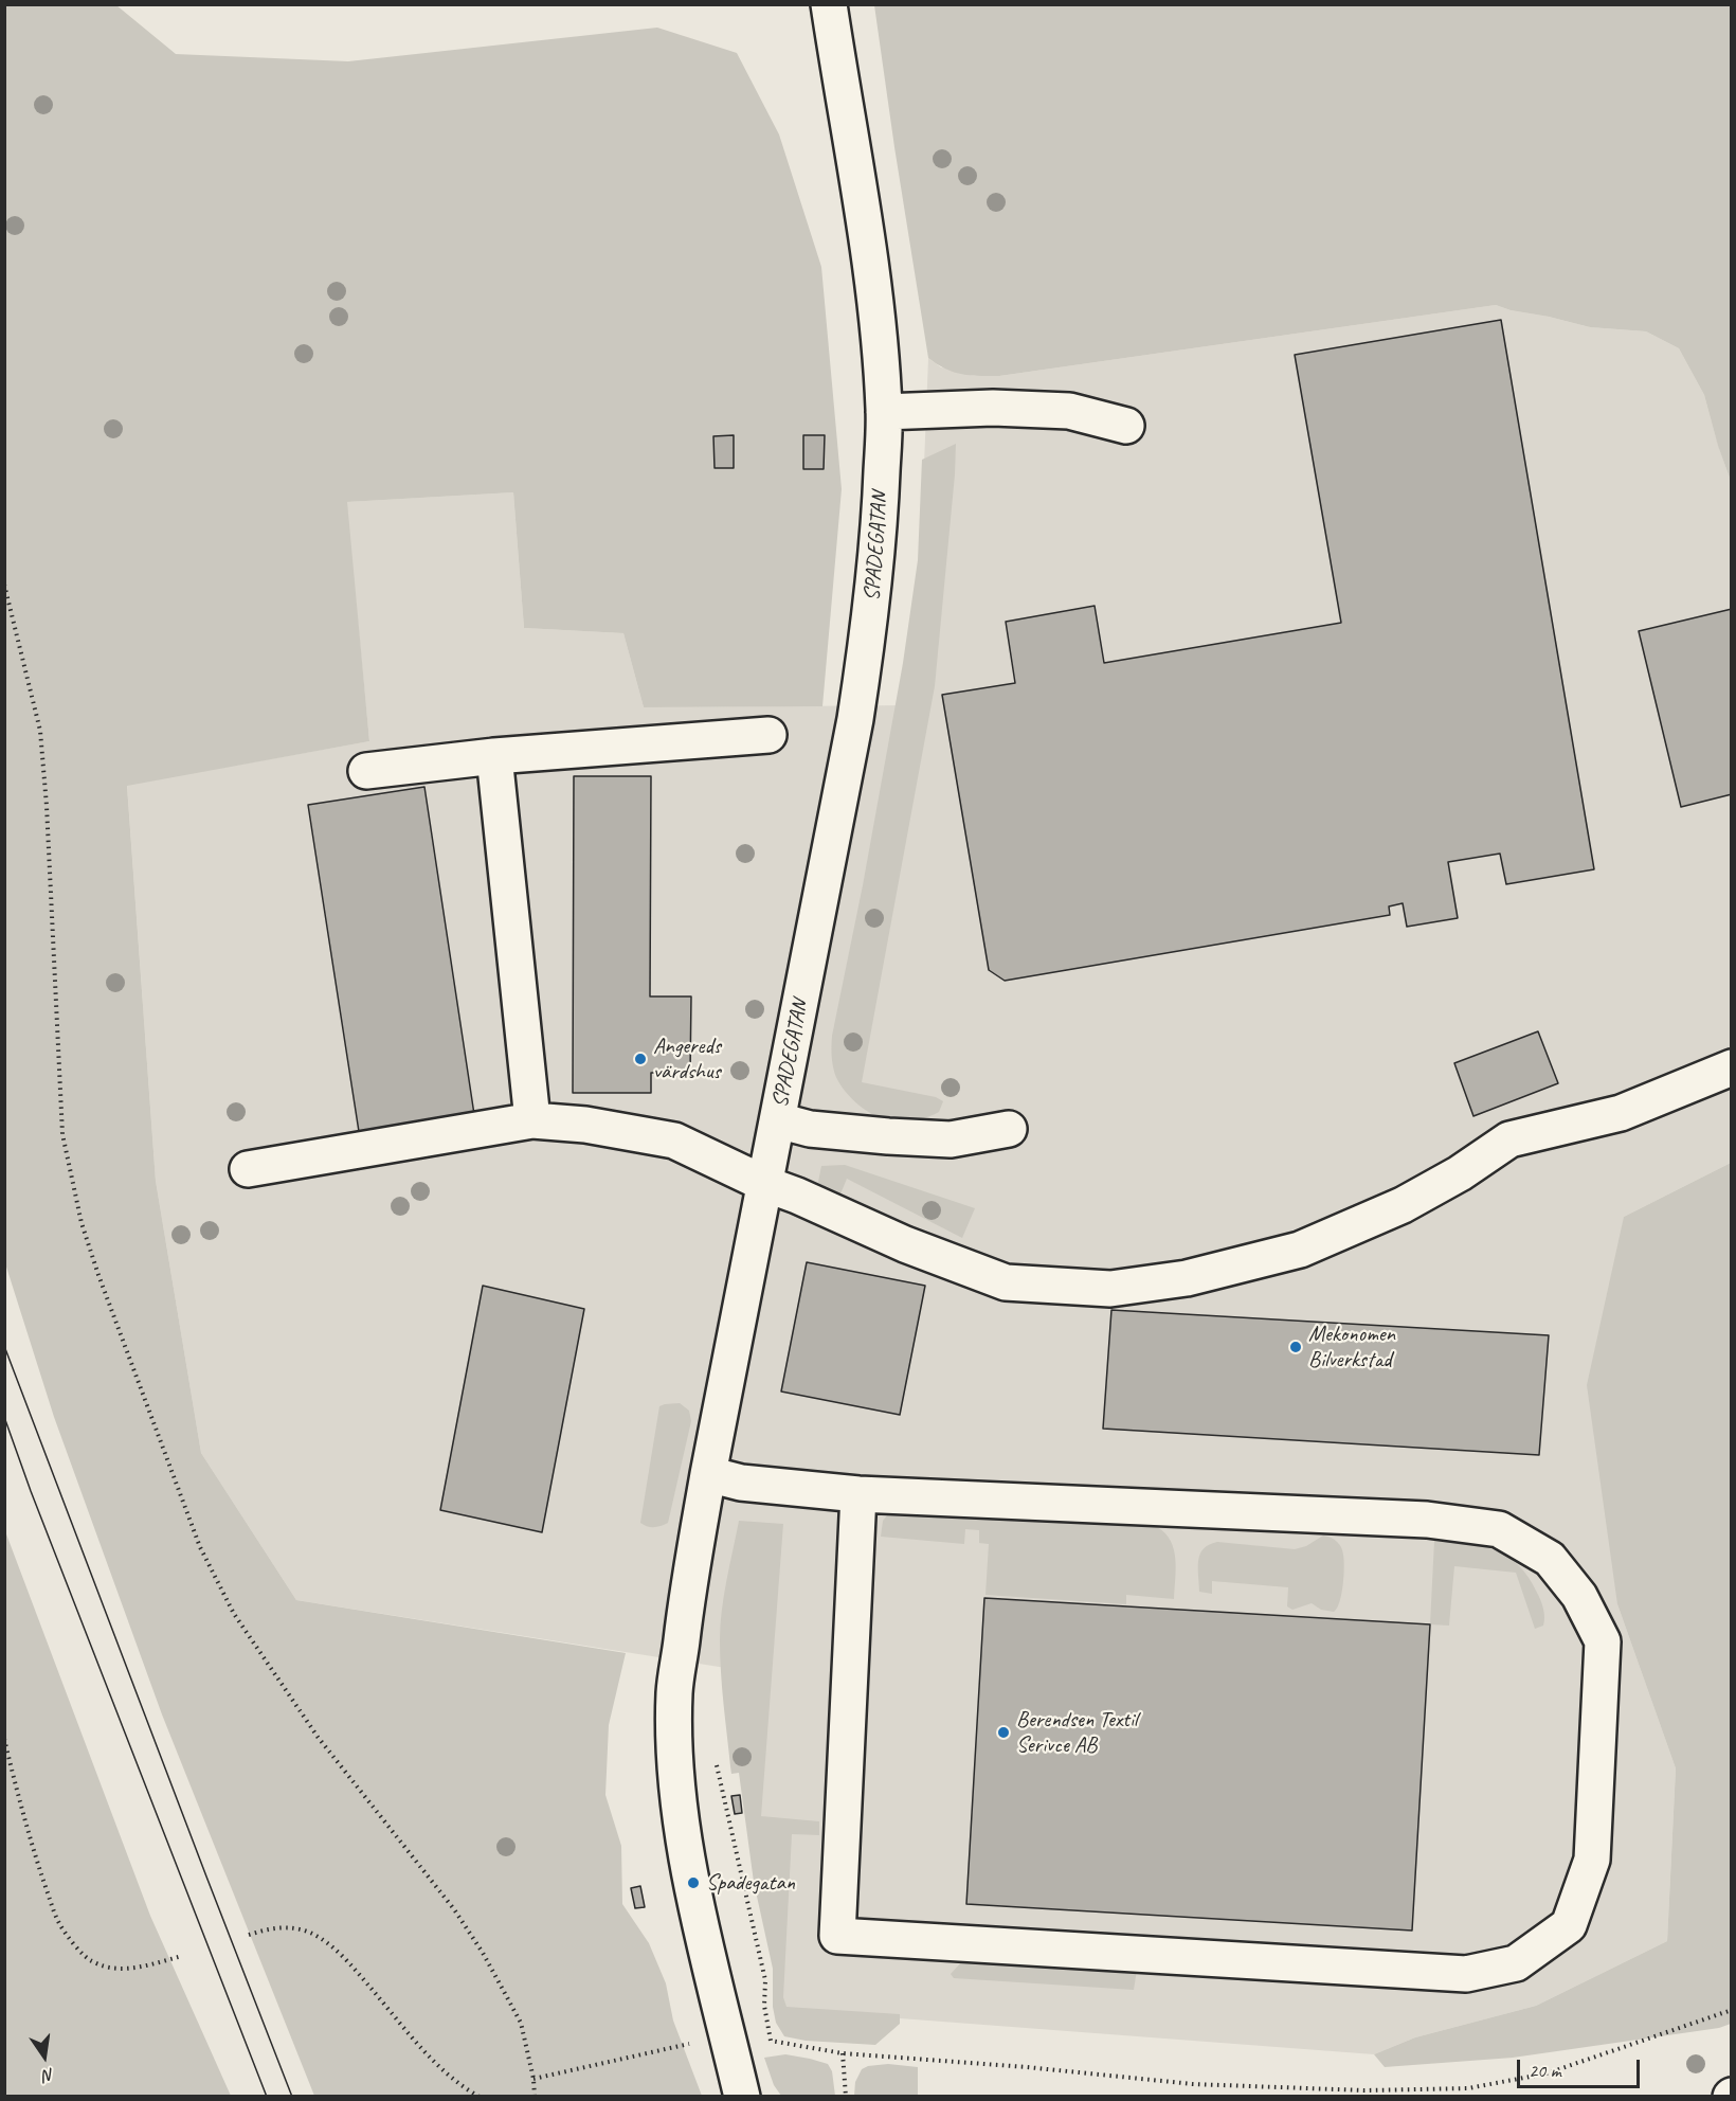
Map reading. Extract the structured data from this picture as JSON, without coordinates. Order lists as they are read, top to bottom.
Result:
{
  "streets": {
    "street": ["SPADEGATAN"]
  },
  "places": [
    "Angereds värdshus",
    "Mekonomen Bilverkstad",
    "Berendsen Textil Serivce AB",
    "Spadegatan"
  ],
  "scale_bar": "20 m",
  "north": "bottom"
}
